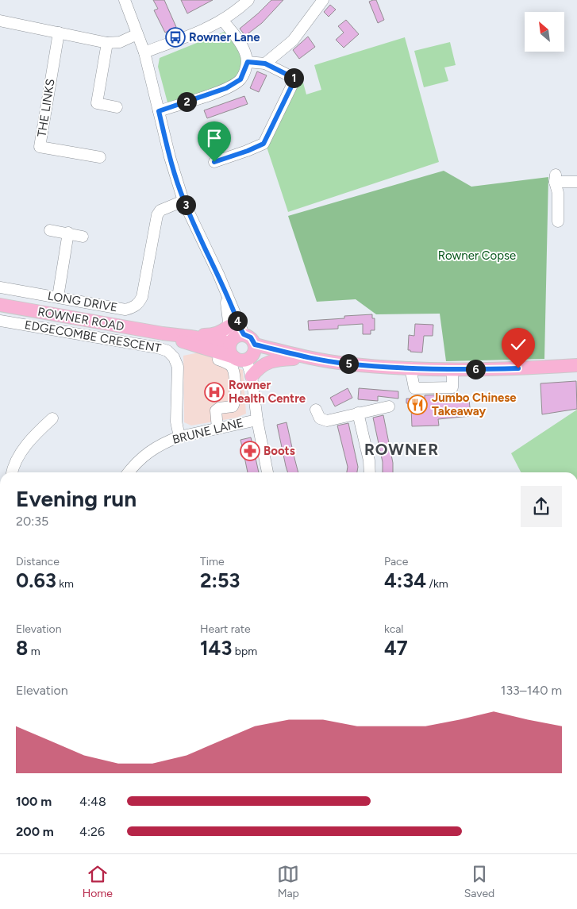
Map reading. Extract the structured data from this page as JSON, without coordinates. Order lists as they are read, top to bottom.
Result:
{
  "streets": {
    "main road": ["ROWNER ROAD"],
    "street": [
      "THE LINKS",
      "LONG DRIVE",
      "EDGECOMBE CRESCENT",
      "BRUNE LANE"
    ]
  },
  "crossings": [
    ["EDGECOMBE CRESCENT", "BRUNE LANE"]
  ],
  "districts": ["ROWNER"],
  "parks": ["Rowner Copse"],
  "places": {
    "bus stop": ["Rowner Lane"],
    "hospital": ["Rowner Health Centre"],
    "restaurant": ["Jumbo Chinese Takeaway"],
    "pharmacy": ["Boots"]
  },
  "north": "top left",
  "page": {
    "pins": [
      "1",
      "2",
      "3",
      "4",
      "5",
      "6"
    ],
    "heading": ["Evening run", "20:35"],
    "stats": [
      ["Distance", "0.63 km"],
      ["Time", "2:53"],
      ["Pace", "4:34 /km"],
      ["Elevation", "8 m"],
      ["Heart rate", "143 bpm"],
      ["kcal", "47"]
    ],
    "chart": ["Elevation", "133–140 m"],
    "list": [
      {
        "name": "100 m",
        "note": "4:48"
      },
      {
        "name": "200 m",
        "note": "4:26"
      }
    ],
    "tabs": ["Home", "Map", "Saved"]
  }
}
